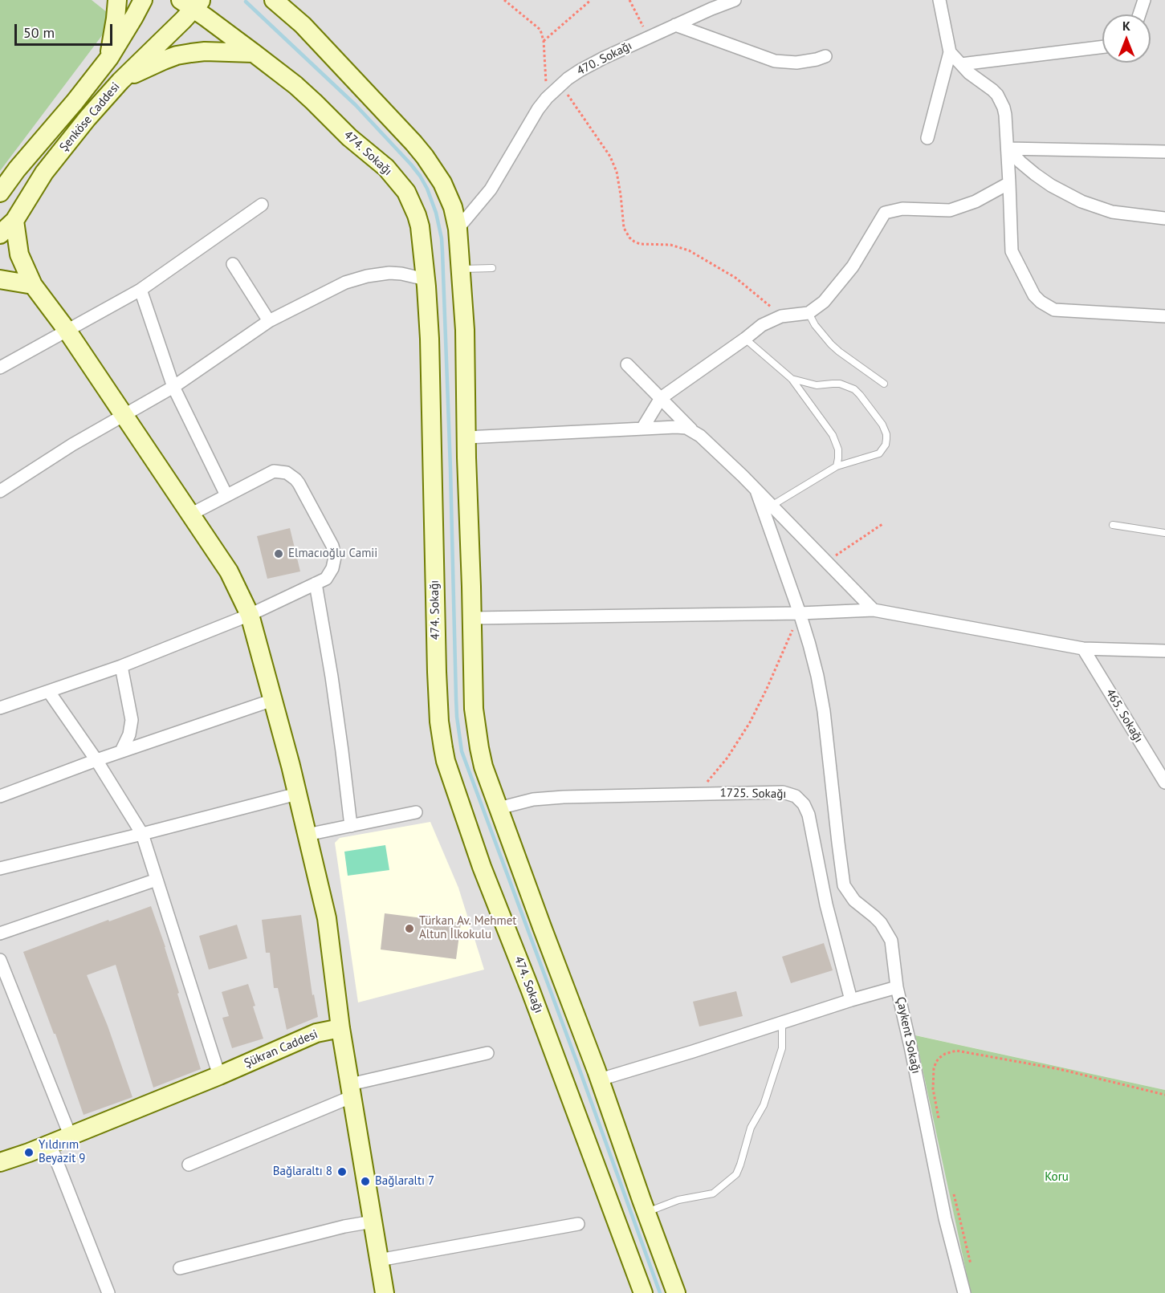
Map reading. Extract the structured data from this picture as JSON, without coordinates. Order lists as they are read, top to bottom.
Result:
{
  "streets": {
    "street": [
      "470. Sokağı",
      "Şenköse Caddesi",
      "474. Sokağı",
      "465. Sokağı",
      "1725. Sokağı",
      "Çaykent Sokağı",
      "Şükran Caddesi"
    ]
  },
  "crossings": [
    ["Şenköse Caddesi", "474. Sokağı"],
    ["1725. Sokağı", "Çaykent Sokağı"]
  ],
  "parks": ["Koru"],
  "places": [
    "Elmacıoğlu Camii",
    "Türkan Av. Mehmet Altun İlkokulu",
    "Yıldırım Beyazit 9",
    "Bağlaraltı 8",
    "Bağlaraltı 7"
  ],
  "scale_bar": "50 m",
  "north": "top"
}
